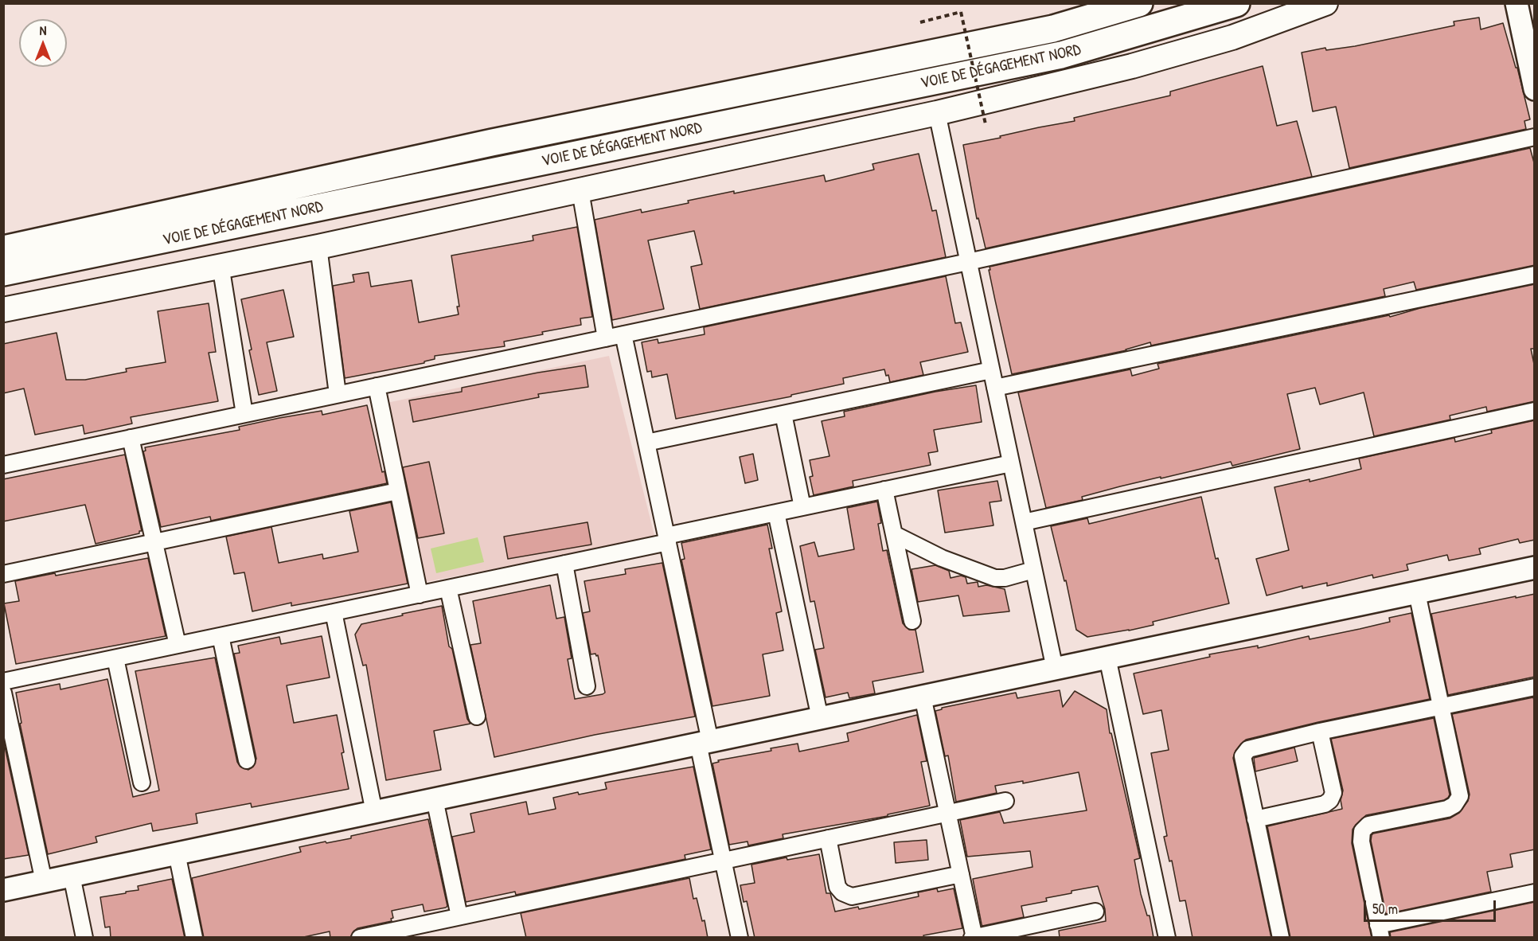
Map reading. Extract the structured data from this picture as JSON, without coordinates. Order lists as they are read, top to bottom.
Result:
{
  "streets": {
    "highway": ["VOIE DE DÉGAGEMENT NORD"]
  },
  "scale_bar": "50 m",
  "north": "top"
}
